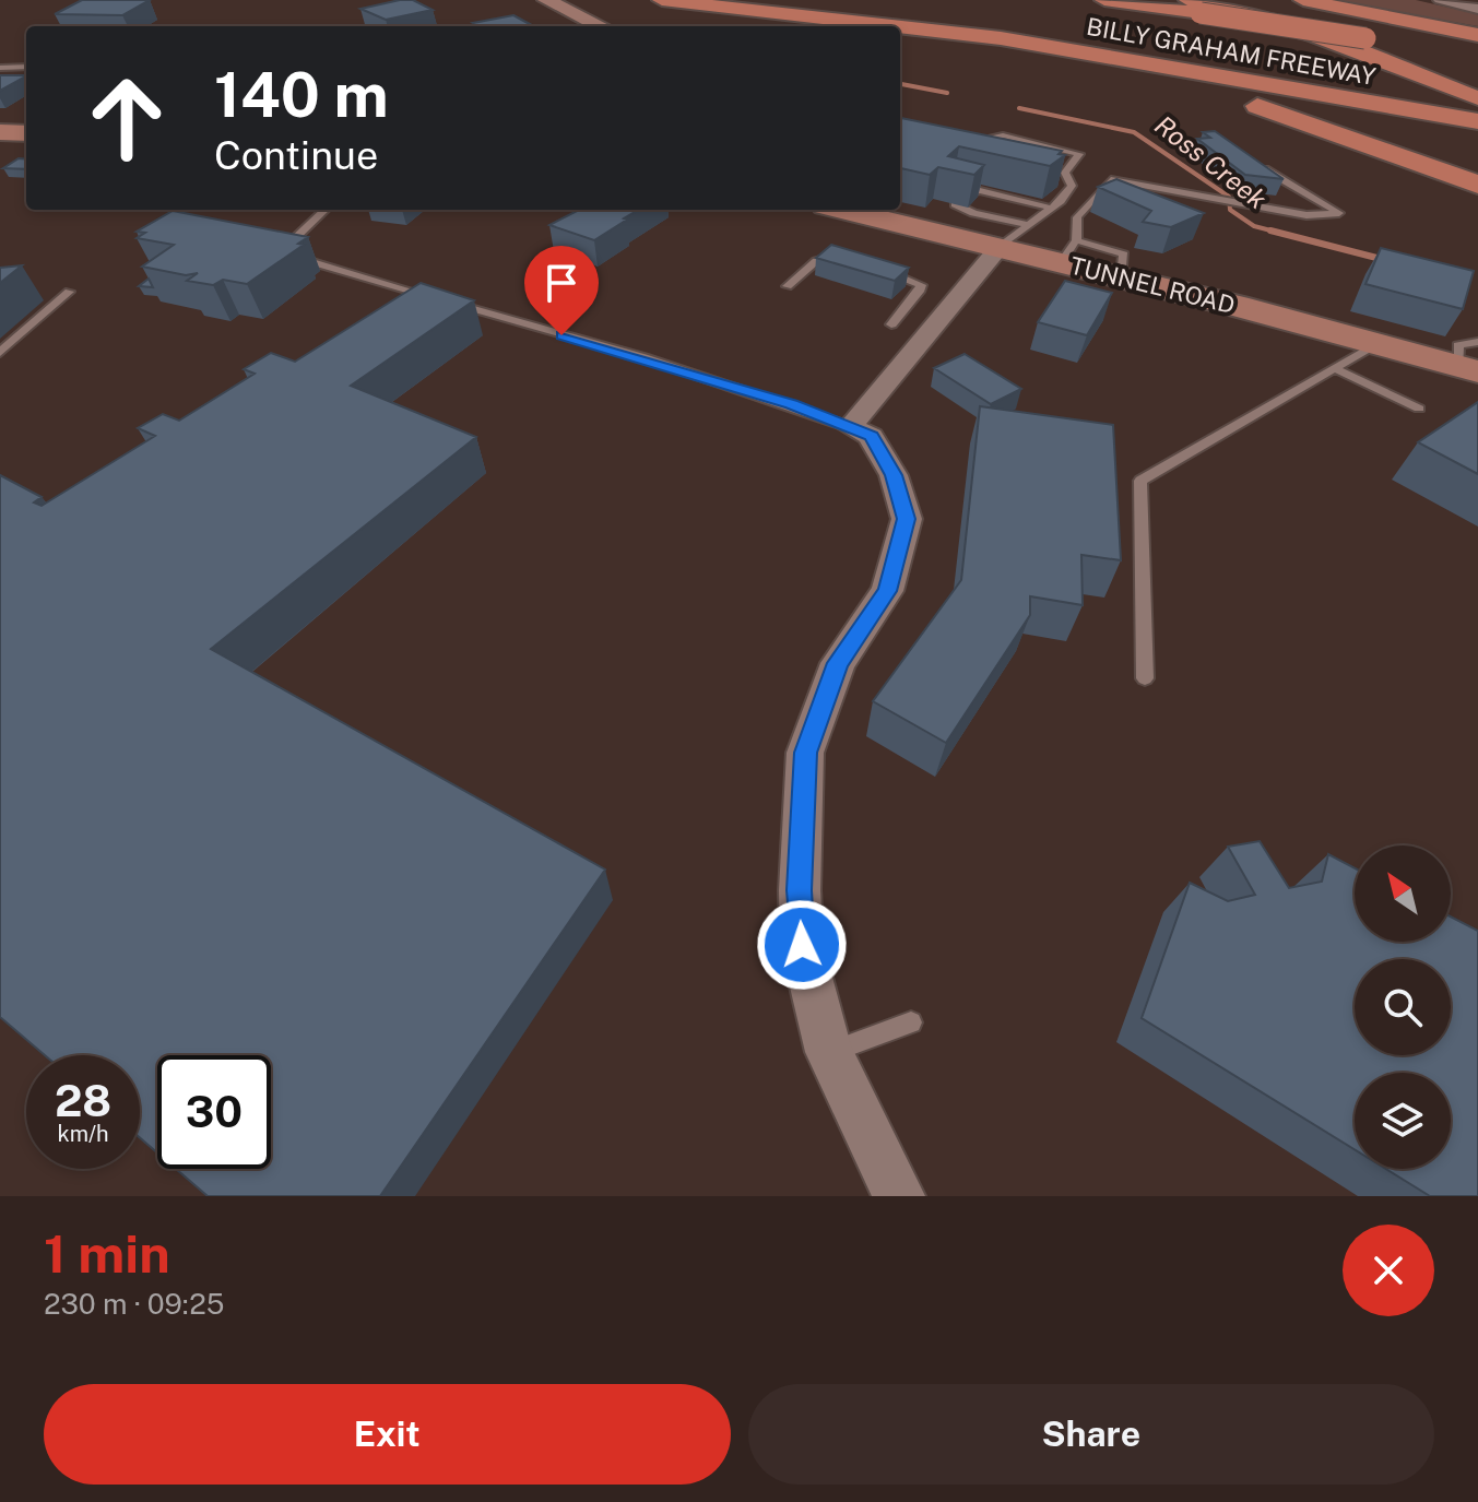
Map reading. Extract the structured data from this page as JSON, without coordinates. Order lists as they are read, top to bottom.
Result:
{
  "streets": {
    "highway": ["BILLY GRAHAM FREEWAY"],
    "main road": ["TUNNEL ROAD"]
  },
  "water": ["Ross Creek"],
  "north": "top left",
  "page": {
    "turn": ["140 m", "Continue"],
    "speed": "28 km/h",
    "limit": "30",
    "heading": ["1 min", "230 m · 09:25"],
    "buttons": ["Exit", "Share"]
  }
}
